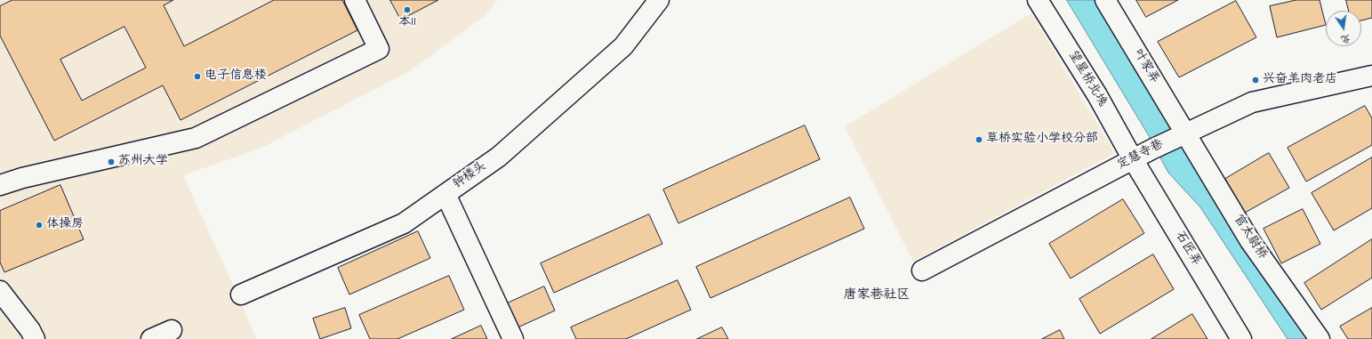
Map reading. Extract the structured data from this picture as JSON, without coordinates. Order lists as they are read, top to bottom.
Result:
{
  "streets": {
    "street": [
      "叶家弄",
      "望星桥北堍",
      "定慧寺巷",
      "钟楼头",
      "官太尉桥",
      "石匠弄"
    ]
  },
  "crossings": [
    ["叶家弄", "定慧寺巷"],
    ["叶家弄", "官太尉桥"],
    ["望星桥北堍", "定慧寺巷"],
    ["望星桥北堍", "石匠弄"],
    ["定慧寺巷", "官太尉桥"],
    ["定慧寺巷", "石匠弄"]
  ],
  "districts": ["唐家巷社区"],
  "places": [
    "本11",
    "电子信息楼",
    "兴奋羊肉老店",
    "草桥实验小学校分部",
    "苏州大学",
    "体操房"
  ],
  "north": "bottom"
}
